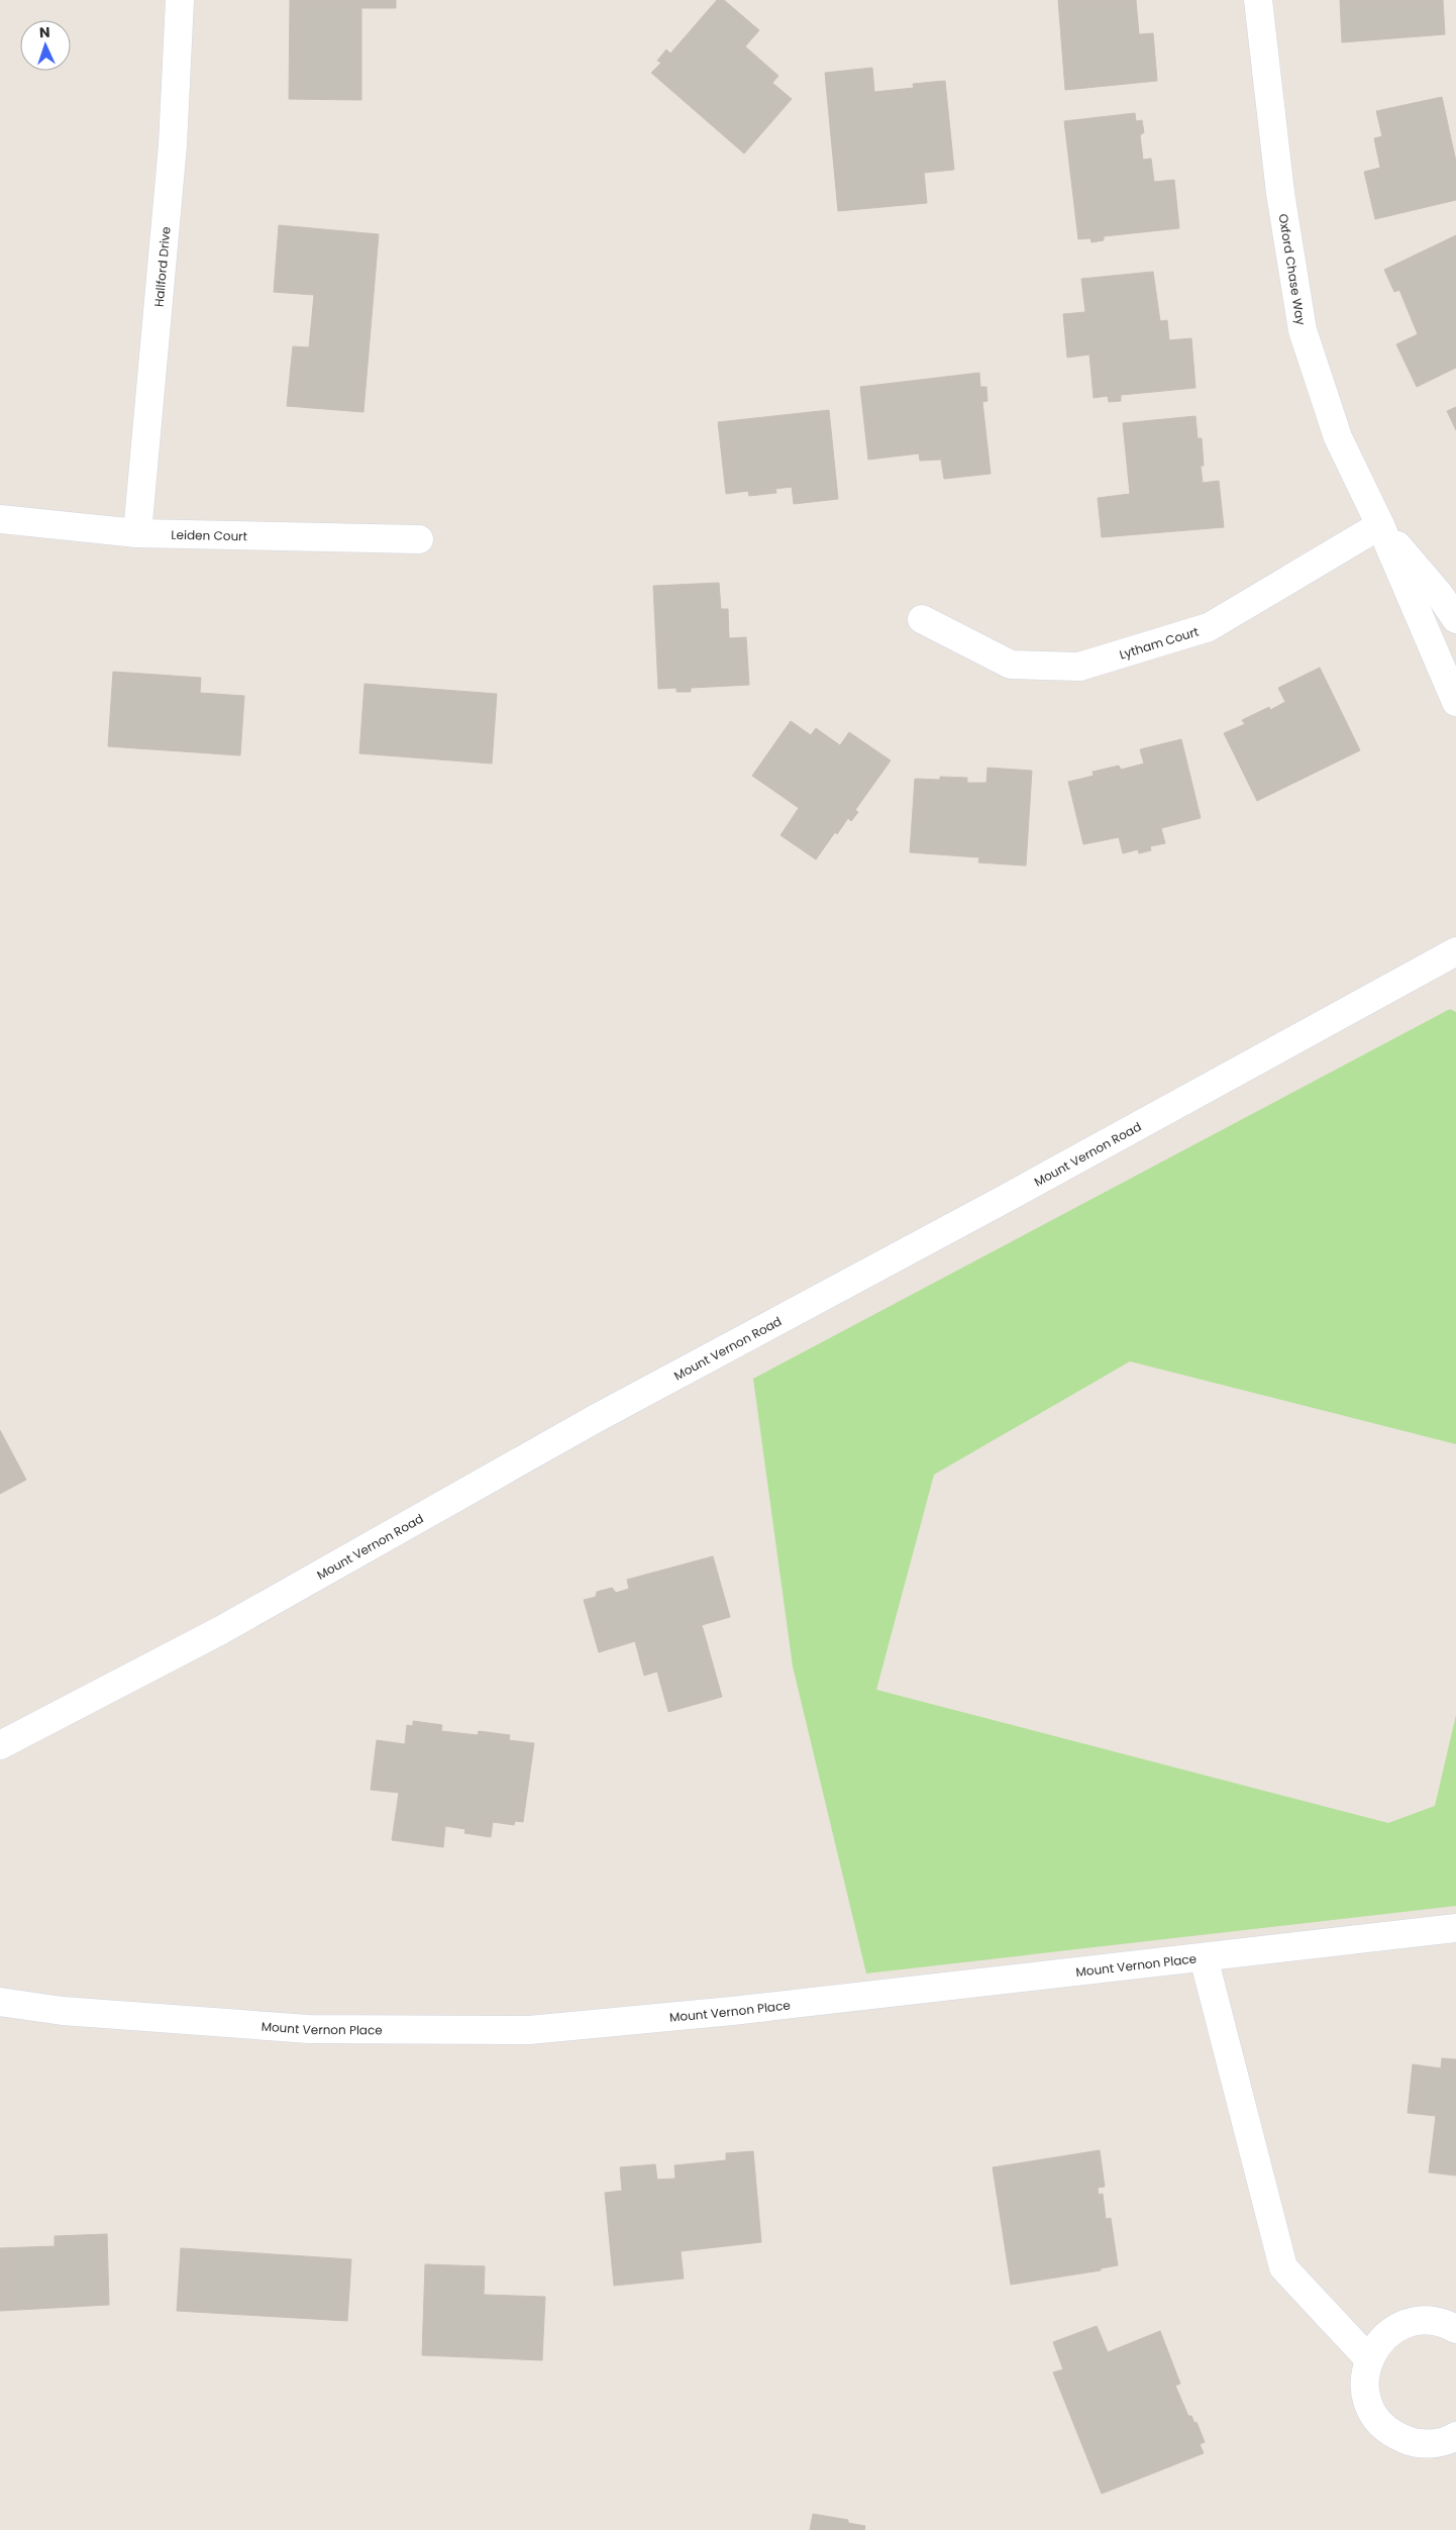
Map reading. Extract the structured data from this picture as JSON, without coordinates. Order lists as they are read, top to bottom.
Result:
{
  "streets": {
    "street": [
      "Hallford Drive",
      "Oxford Chase Way",
      "Leiden Court",
      "Lytham Court",
      "Mount Vernon Road",
      "Mount Vernon Place"
    ]
  },
  "crossings": [
    ["Hallford Drive", "Leiden Court"],
    ["Oxford Chase Way", "Lytham Court"]
  ],
  "north": "top"
}
